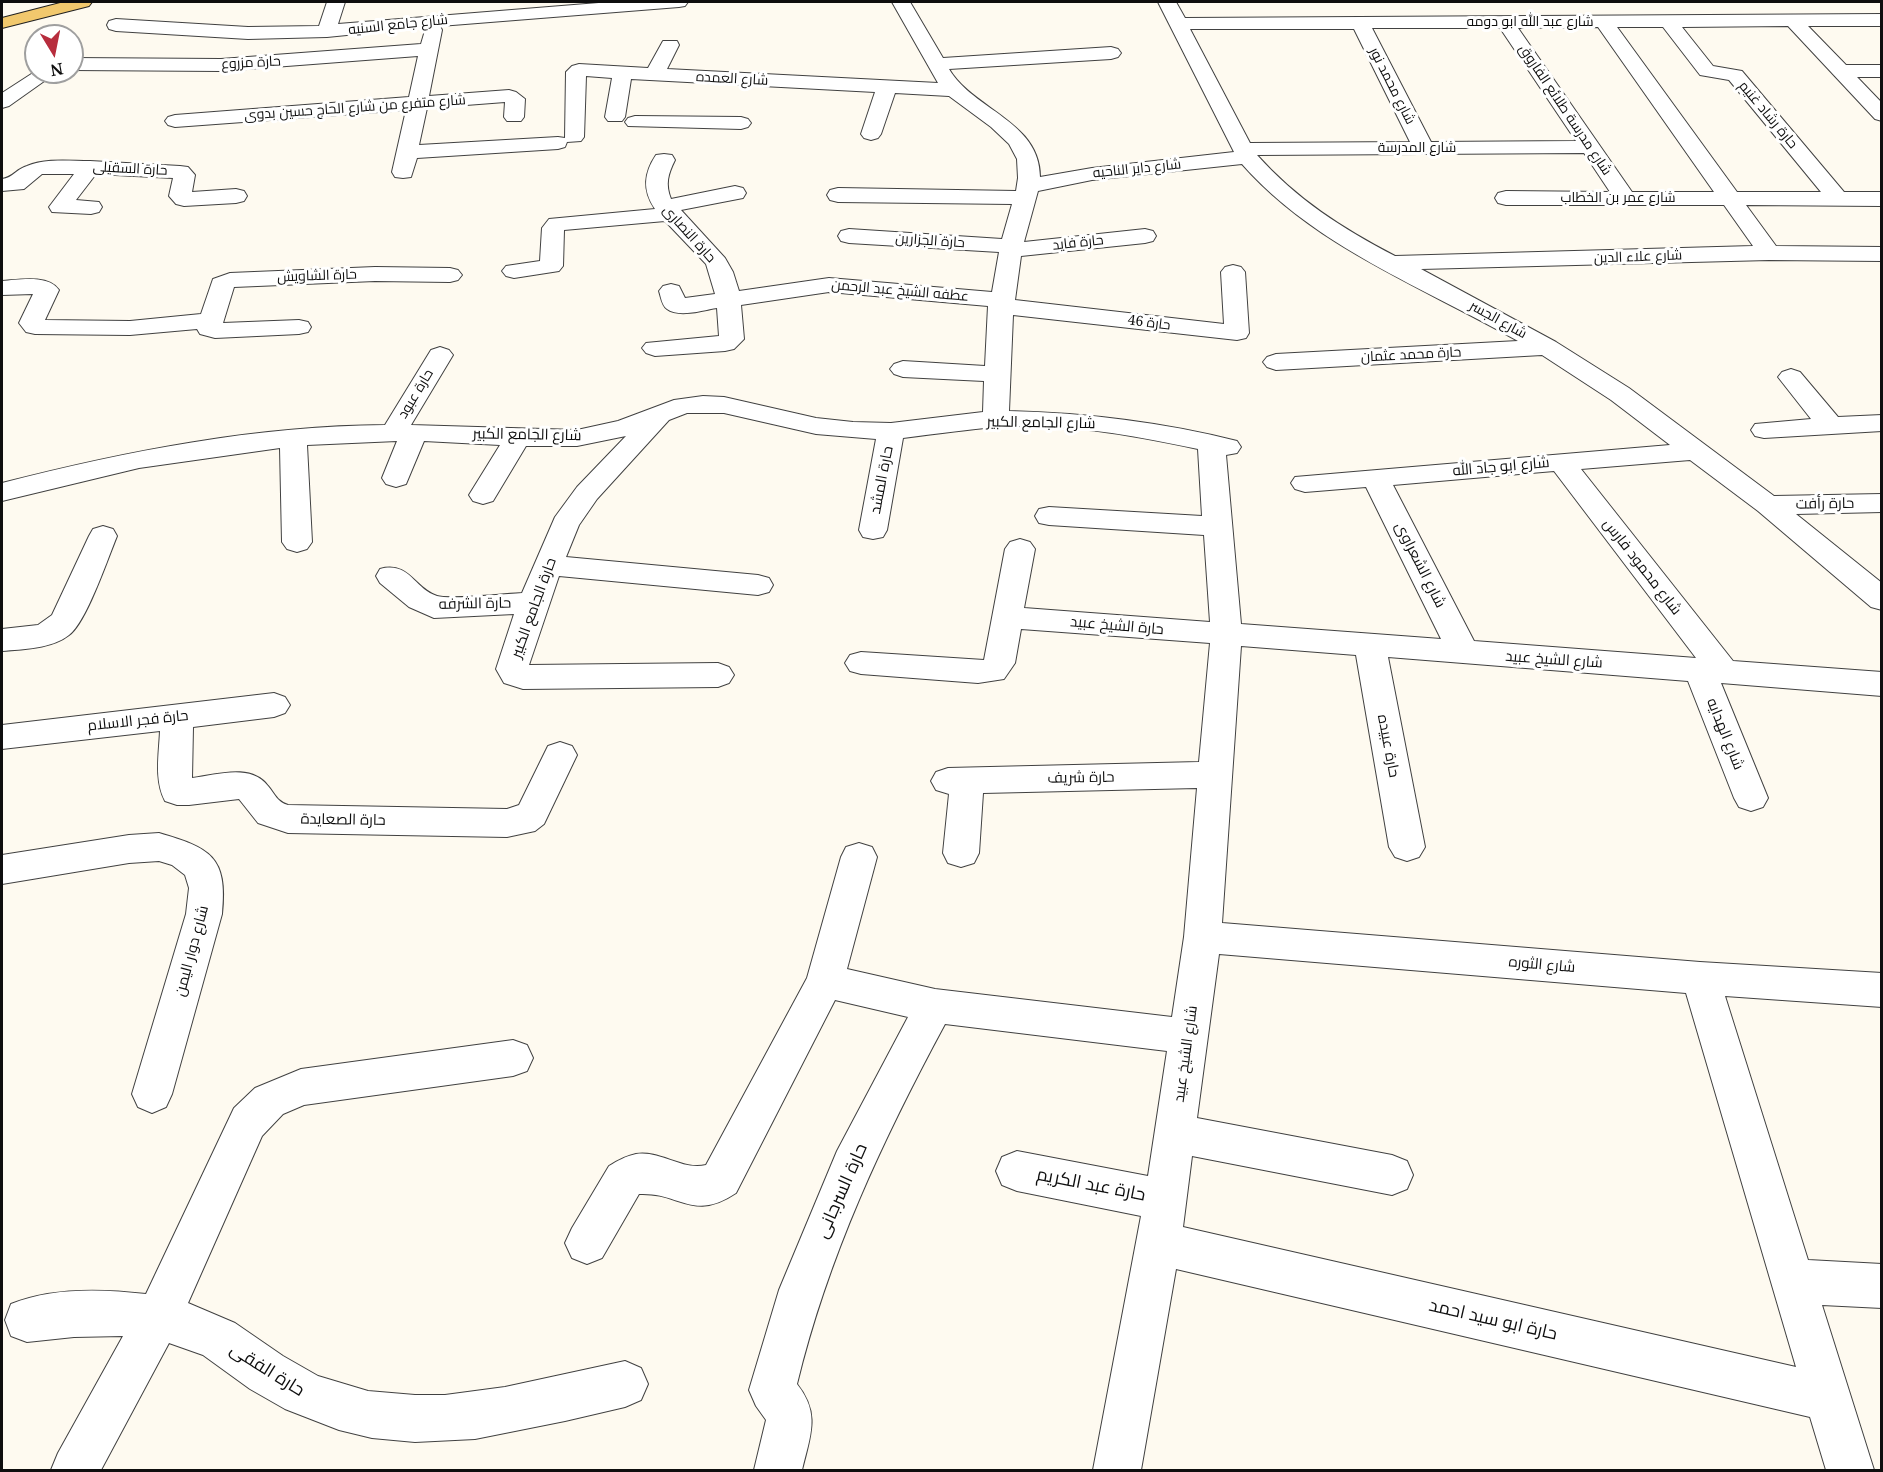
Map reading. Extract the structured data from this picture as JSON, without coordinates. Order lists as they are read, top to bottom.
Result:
{
  "streets": {
    "street": [
      "شارع عبد الله ابو دومه",
      "شارع جامع السنيه",
      "حارة مزروع",
      "شارع العمده",
      "شارع محمد نور",
      "شارع متفرع من شارع الحاج حسين بدوى",
      "شارع مدرسة طلائع الفاروق",
      "حارة رشاد غنيم",
      "شارع المدرسة",
      "حارة السقيلى",
      "شارع داير الناحيه",
      "شارع عمر بن الخطاب",
      "حارة النصارى",
      "حارة الجزارين",
      "حارة فايد",
      "شارع علاء الدين",
      "حارة الشاويش",
      "عطفه الشيخ عبد الرحمن",
      "شارع الجسر",
      "حارة 46",
      "حارة محمد عثمان",
      "حارة عبود",
      "شارع الجامع الكبير",
      "شارع ابو جاد الله",
      "حارة المشد",
      "حارة رأفت",
      "شارع الشعراوى",
      "شارع محمود فارس",
      "حارة الشرفه",
      "حارة الجامع الكبير",
      "حارة الشيخ عبيد",
      "شارع الشيخ عبيد",
      "حارة فجر الاسلام",
      "شارع الهدايه",
      "حارة عبيده",
      "حارة شريف",
      "حارة الصعايدة",
      "شارع دوار اليمن",
      "شارع الثوره",
      "حارة عبد الكريم",
      "حارة السرجانى",
      "حارة ابو سيد احمد",
      "حارة الفقى"
    ]
  },
  "crossings": [
    ["شارع عبد الله ابو دومه", "شارع محمد نور"],
    ["شارع عبد الله ابو دومه", "شارع مدرسة طلائع الفاروق"],
    ["شارع عبد الله ابو دومه", "حارة رشاد غنيم"],
    ["شارع عبد الله ابو دومه", "شارع الجسر"],
    ["شارع العمده", "شارع متفرع من شارع الحاج حسين بدوى"],
    ["شارع محمد نور", "شارع المدرسة"],
    ["شارع مدرسة طلائع الفاروق", "شارع المدرسة"],
    ["شارع مدرسة طلائع الفاروق", "شارع عمر بن الخطاب"],
    ["حارة رشاد غنيم", "شارع عمر بن الخطاب"],
    ["شارع المدرسة", "شارع داير الناحيه"],
    ["شارع المدرسة", "شارع الجسر"],
    ["شارع داير الناحيه", "شارع الجسر"],
    ["حارة النصارى", "عطفه الشيخ عبد الرحمن"],
    ["حارة الجزارين", "حارة فايد"],
    ["شارع علاء الدين", "شارع الجسر"],
    ["عطفه الشيخ عبد الرحمن", "حارة 46"],
    ["شارع الجسر", "حارة محمد عثمان"],
    ["شارع الجسر", "شارع ابو جاد الله"],
    ["شارع الجسر", "حارة رأفت"],
    ["حارة عبود", "شارع الجامع الكبير"],
    ["شارع الجامع الكبير", "حارة المشد"],
    ["شارع الجامع الكبير", "حارة الجامع الكبير"],
    ["شارع الجامع الكبير", "شارع الشيخ عبيد"],
    ["شارع ابو جاد الله", "شارع الشعراوى"],
    ["شارع ابو جاد الله", "شارع محمود فارس"],
    ["شارع الشعراوى", "شارع الشيخ عبيد"],
    ["شارع محمود فارس", "شارع الشيخ عبيد"],
    ["شارع محمود فارس", "شارع الهدايه"],
    ["حارة الشرفه", "حارة الجامع الكبير"],
    ["حارة الشيخ عبيد", "شارع الشيخ عبيد"],
    ["شارع الشيخ عبيد", "شارع الهدايه"],
    ["شارع الشيخ عبيد", "حارة عبيده"],
    ["شارع الشيخ عبيد", "حارة شريف"],
    ["شارع الشيخ عبيد", "شارع الثوره"],
    ["شارع الشيخ عبيد", "حارة عبد الكريم"],
    ["شارع الشيخ عبيد", "حارة ابو سيد احمد"],
    ["حارة فجر الاسلام", "حارة الصعايدة"]
  ],
  "north": "bottom"
}
